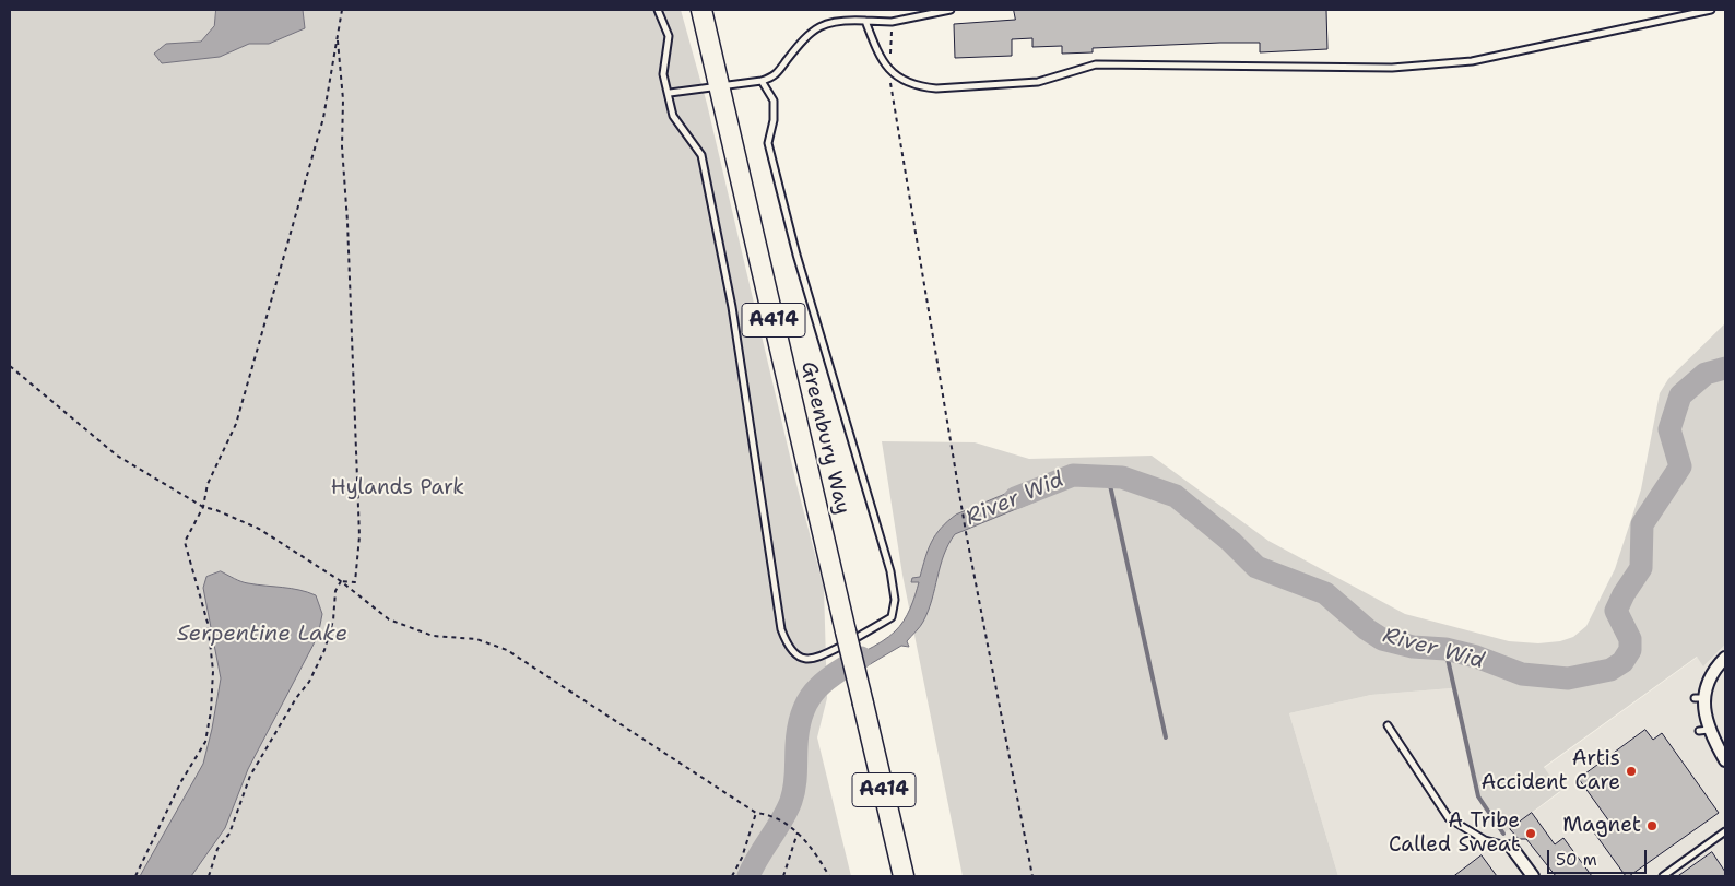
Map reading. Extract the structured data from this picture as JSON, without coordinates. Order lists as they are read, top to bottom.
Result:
{
  "streets": {
    "highway": ["A414", "Greenbury Way"]
  },
  "water": ["River Wid", "Serpentine Lake"],
  "parks": ["Hylands Park"],
  "places": ["Artis Accident Care", "Magnet", "A Tribe Called Sweat"],
  "scale_bar": "50 m"
}
